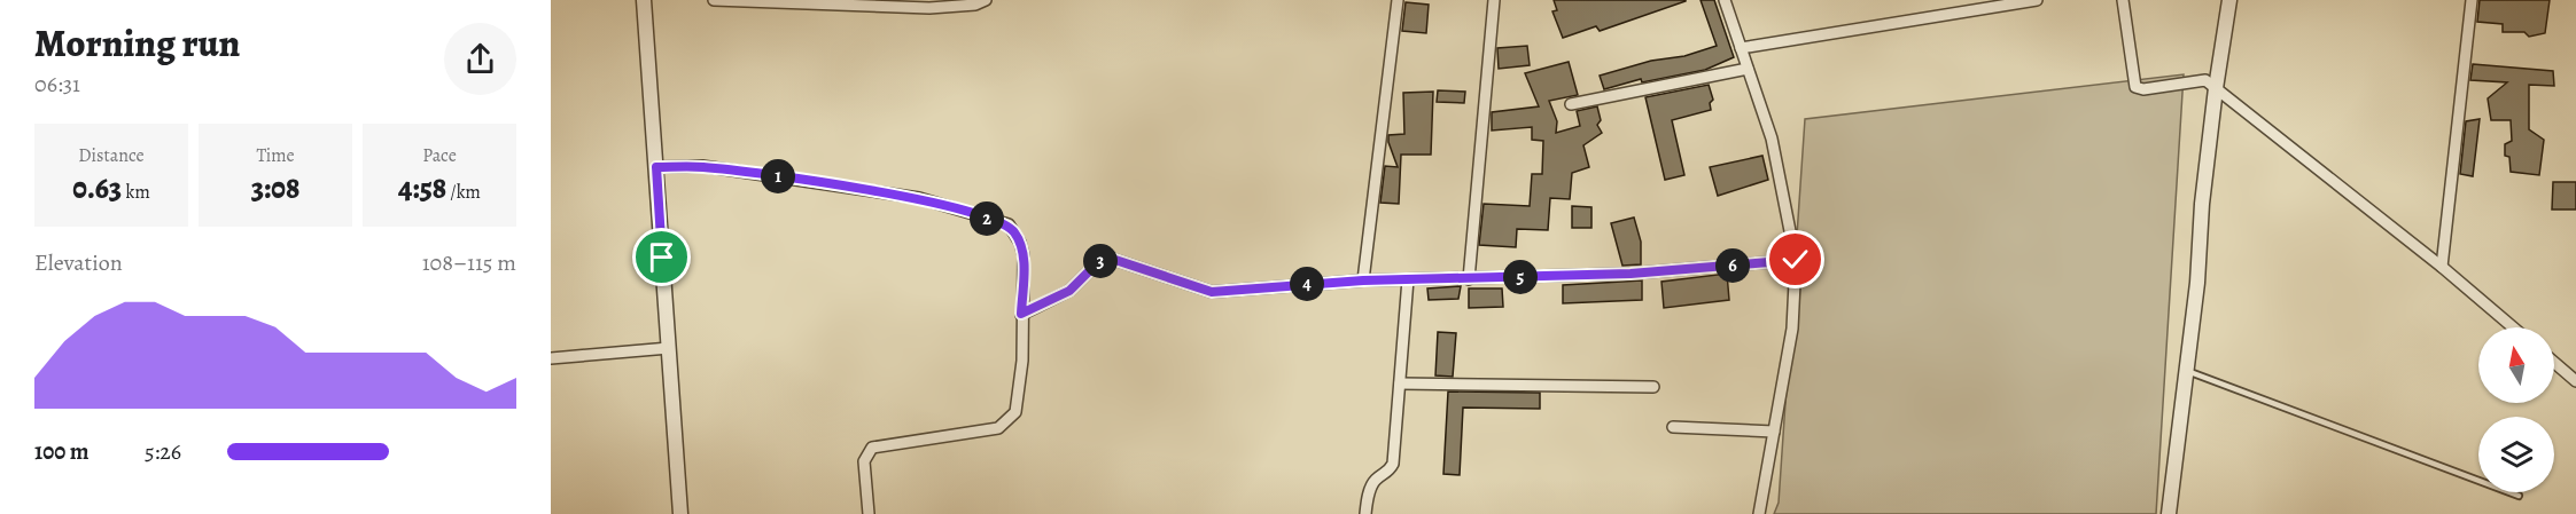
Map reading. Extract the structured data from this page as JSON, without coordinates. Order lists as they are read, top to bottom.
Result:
{
  "north": "top",
  "page": {
    "heading": ["Morning run", "06:31"],
    "stats": [
      ["Distance", "0.63 km"],
      ["Time", "3:08"],
      ["Pace", "4:58 /km"]
    ],
    "pins": [
      "1",
      "2",
      "3",
      "6",
      "5",
      "4"
    ],
    "chart": ["Elevation", "108–115 m"],
    "list": [
      {
        "name": "100 m",
        "note": "5:26"
      }
    ]
  }
}
